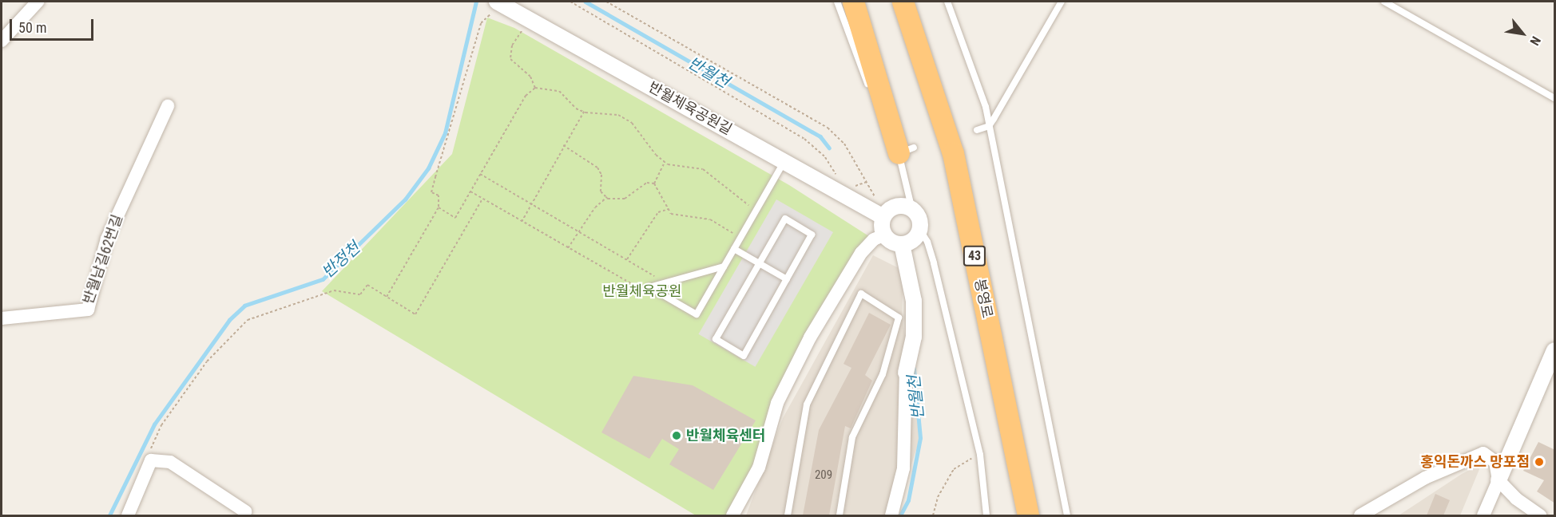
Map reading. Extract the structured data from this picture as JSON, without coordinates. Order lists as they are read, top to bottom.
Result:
{
  "streets": {
    "highway": ["43", "봉영로"],
    "street": ["반월체육공원길", "반월남길62번길"]
  },
  "water": ["반월천", "반정천"],
  "parks": ["반월체육공원"],
  "places": ["반월체육센터", "홍익돈까스 망포점"],
  "house_numbers": ["209"],
  "scale_bar": "50 m",
  "north": "bottom right"
}
